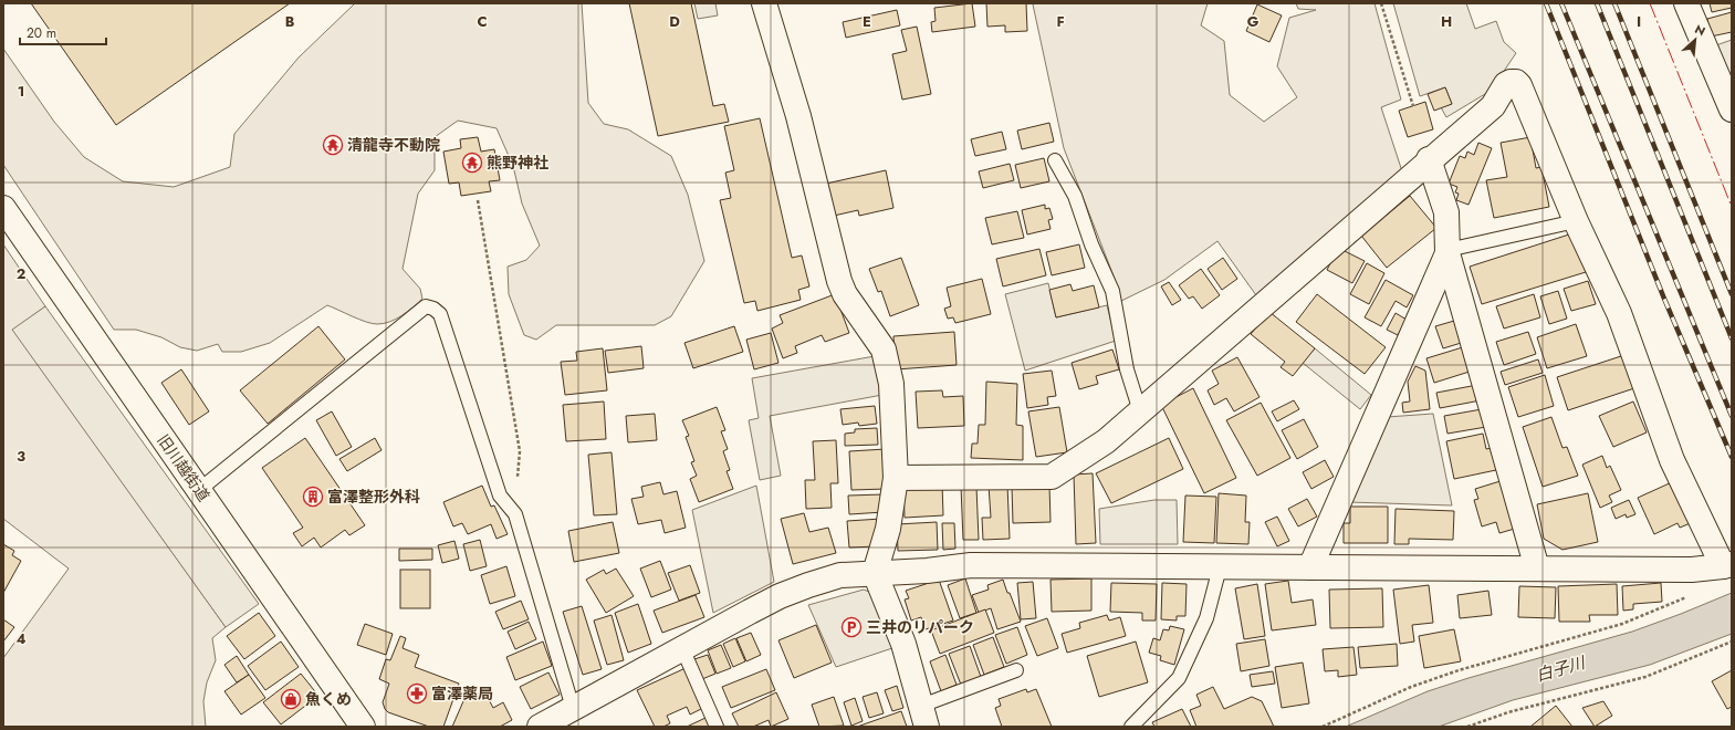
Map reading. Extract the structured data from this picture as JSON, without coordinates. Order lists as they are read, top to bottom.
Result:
{
  "streets": {
    "street": ["旧川越街道"]
  },
  "water": ["白子川"],
  "places": {
    "temple": ["清龍寺不動院", "熊野神社"],
    "building": ["富澤整形外科"],
    "parking": ["三井のリパーク"],
    "pharmacy": ["富澤薬局"],
    "shop": ["魚くめ"]
  },
  "scale_bar": "20 m",
  "north": "top right",
  "grid": {
    "columns": [
      "B",
      "C",
      "D",
      "E",
      "F",
      "G",
      "H",
      "I"
    ],
    "rows": [
      "1",
      "2",
      "3",
      "4"
    ]
  }
}
